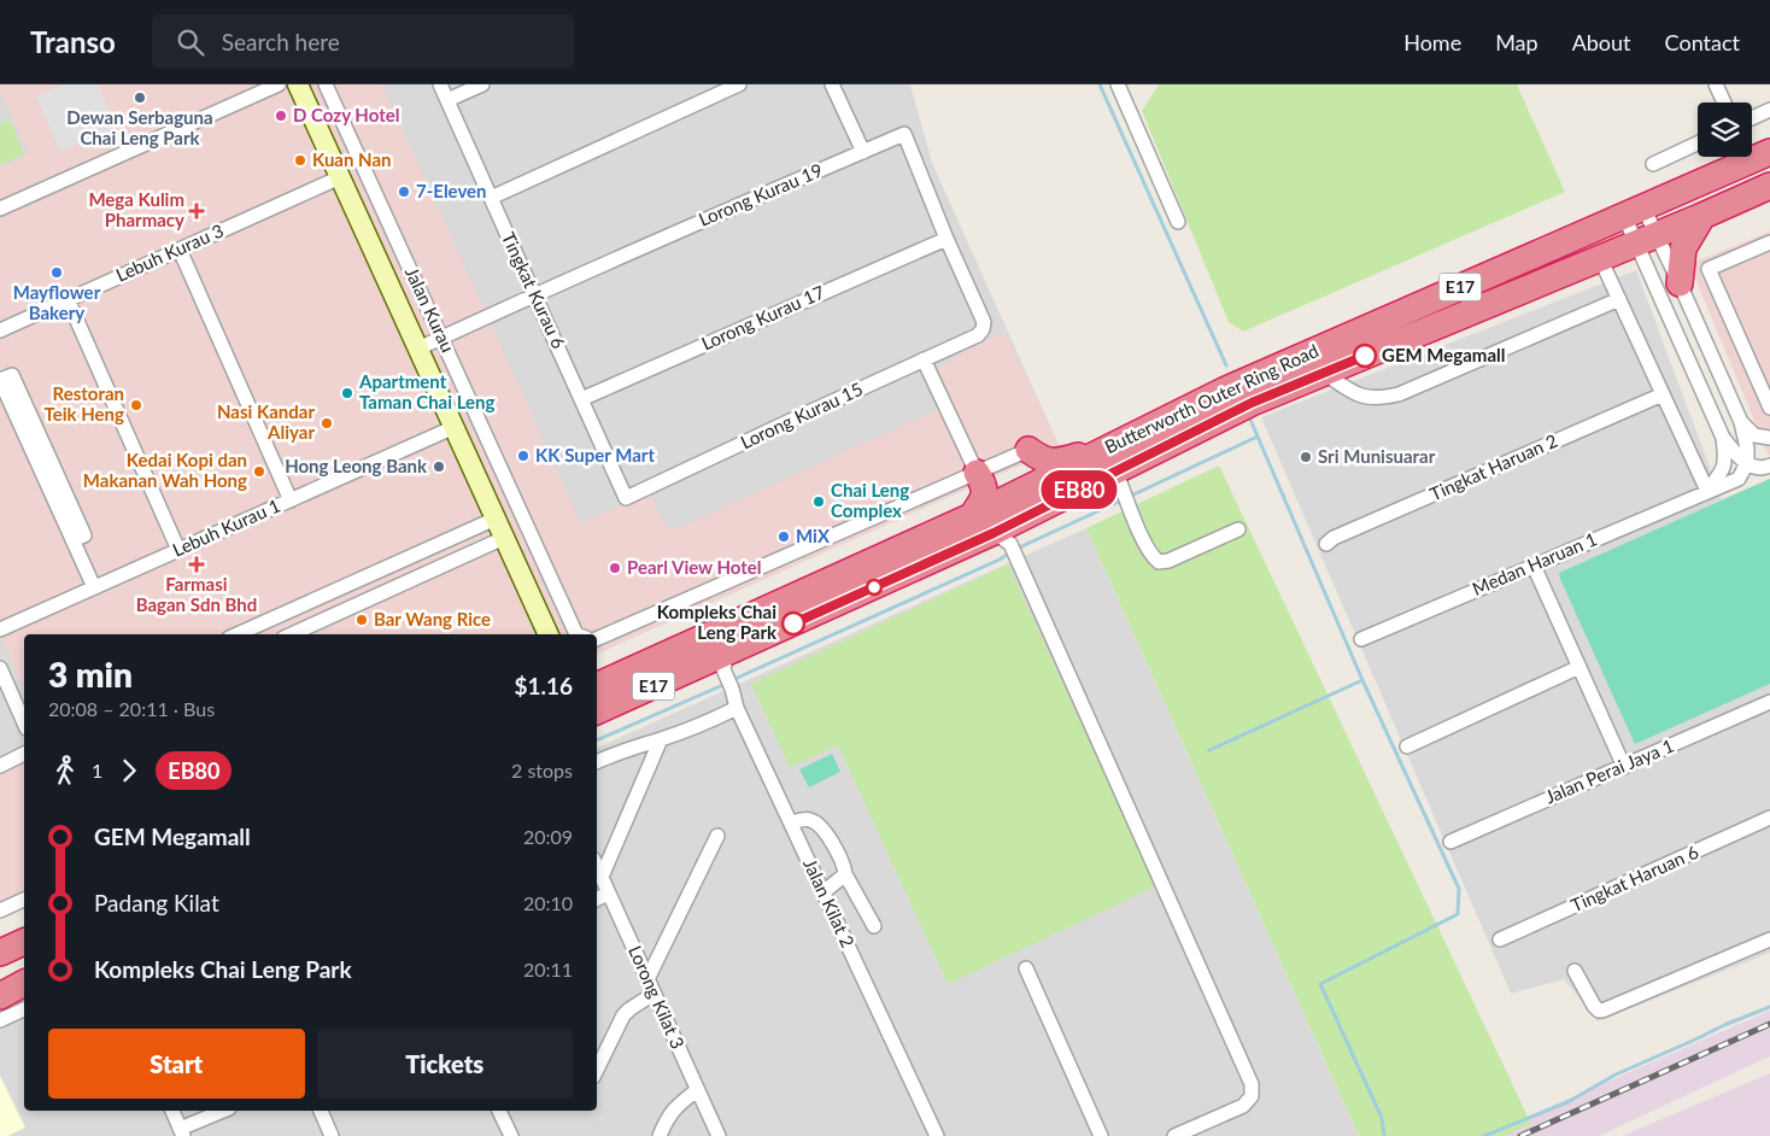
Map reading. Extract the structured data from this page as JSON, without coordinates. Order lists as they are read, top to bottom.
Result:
{
  "streets": {
    "highway": ["E17", "Butterworth Outer Ring Road"],
    "street": [
      "Lorong Kurau 19",
      "Lebuh Kurau 3",
      "Tingkat Kurau 6",
      "Jalan Kurau",
      "Lorong Kurau 17",
      "Lorong Kurau 15",
      "Tingkat Haruan 2",
      "Lebuh Kurau 1",
      "Medan Haruan 1",
      "Jalan Perai Jaya 1",
      "Tingkat Haruan 6",
      "Jalan Kilat 2",
      "Lorong Kilat 3"
    ]
  },
  "crossings": [
    ["Lorong Kurau 19", "Tingkat Kurau 6"],
    ["Lorong Kurau 19", "Jalan Kurau"],
    ["Lorong Kurau 19", "Lorong Kurau 17"],
    ["Lorong Kurau 19", "Lorong Kurau 15"],
    ["Lebuh Kurau 3", "Jalan Kurau"],
    ["Tingkat Kurau 6", "Lorong Kurau 17"],
    ["Tingkat Kurau 6", "Lorong Kurau 15"],
    ["Jalan Kurau", "Lebuh Kurau 1"],
    ["Butterworth Outer Ring Road", "Jalan Kilat 2"]
  ],
  "places": {
    "other": [
      "Dewan Serbaguna Chai Leng Park",
      "D Cozy Hotel",
      "Kuan Nan",
      "7-Eleven",
      "Mayflower Bakery",
      "GEM Megamall",
      "Apartment Taman Chai Leng",
      "Restoran Teik Heng",
      "Nasi Kandar Aliyar",
      "KK Super Mart",
      "Sri Munisuarar",
      "Hong Leong Bank",
      "Kedai Kopi dan Makanan Wah Hong",
      "Chai Leng Complex",
      "MiX",
      "Pearl View Hotel",
      "Bar Wang Rice",
      "Kompleks Chai Leng Park"
    ],
    "health": ["Mega Kulim Pharmacy", "Farmasi Bagan Sdn Bhd"]
  },
  "lines": ["bus line EB80"],
  "page": {
    "header": "Transo",
    "search": "Search here",
    "nav": [
      "Home",
      "Map",
      "About",
      "Contact"
    ],
    "on_map": "EB80",
    "heading": ["3 min", "20:08 – 20:11 · Bus", "$1.16"],
    "legs": ["1", "EB80", "2 stops"],
    "list": [
      {
        "name": "GEM Megamall",
        "value": "20:09"
      },
      {
        "name": "Padang Kilat",
        "value": "20:10"
      },
      {
        "name": "Kompleks Chai Leng Park",
        "value": "20:11"
      }
    ],
    "buttons": ["Start", "Tickets"]
  }
}
